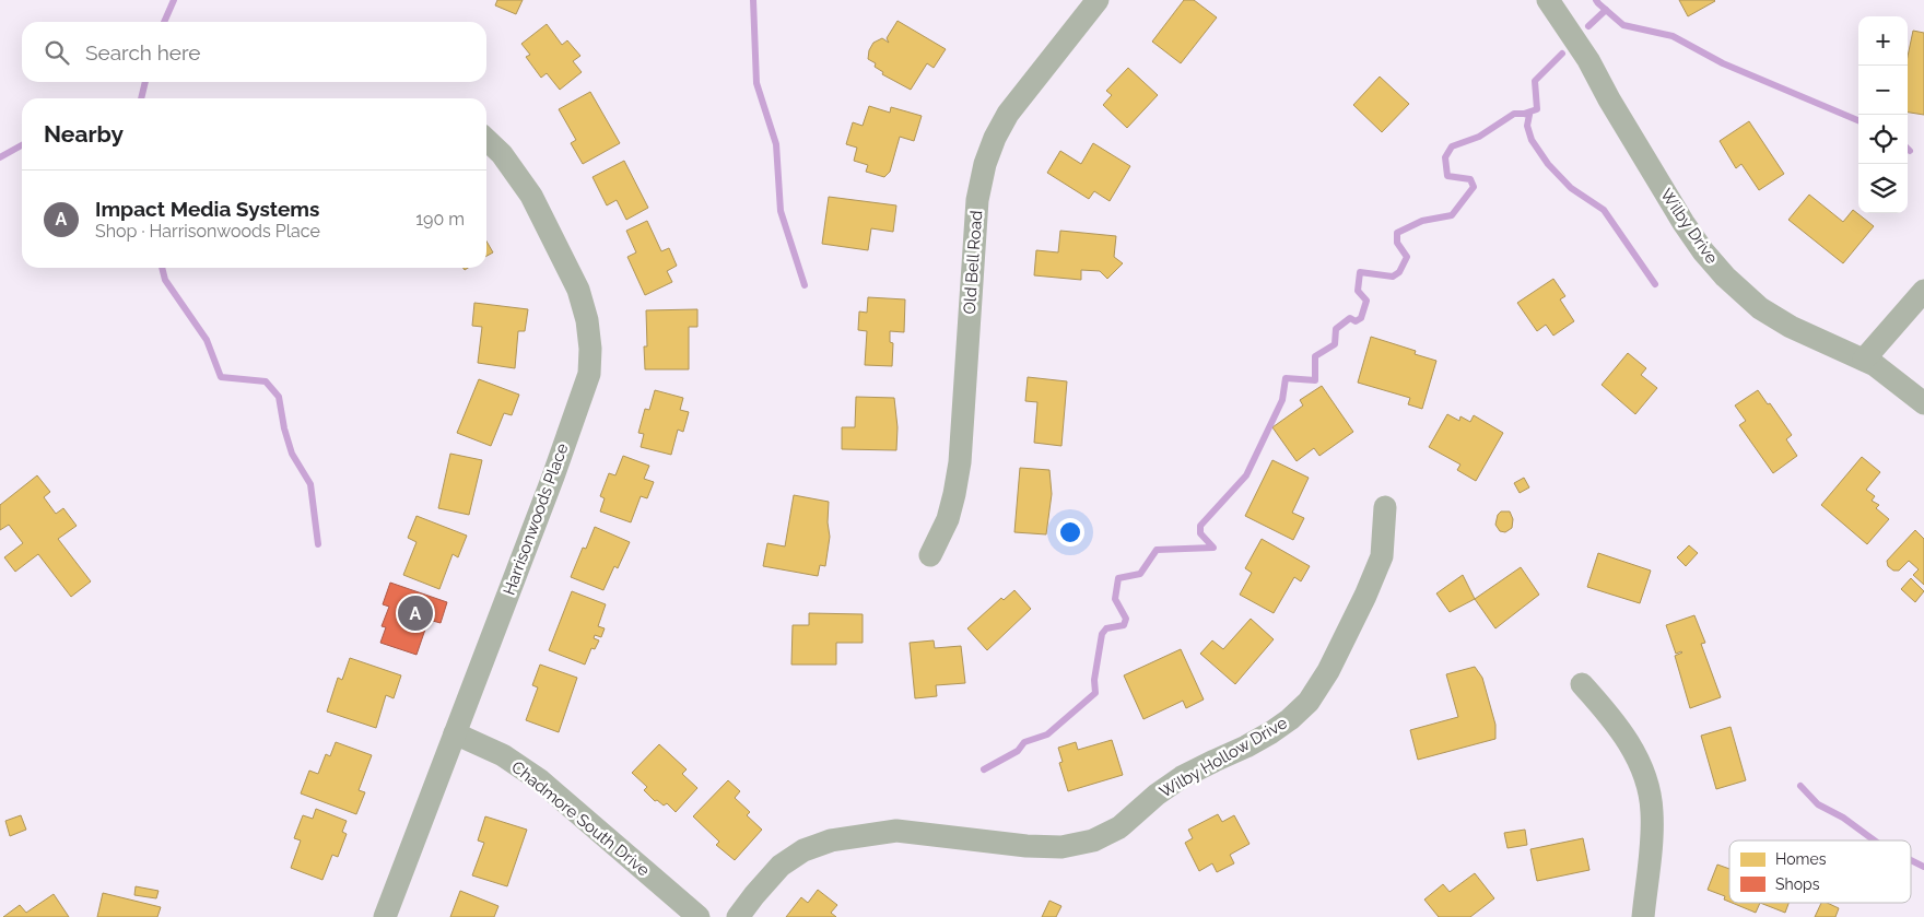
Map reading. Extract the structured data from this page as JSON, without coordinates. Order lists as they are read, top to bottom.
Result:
{
  "streets": {
    "street": [
      "Wilby Drive",
      "Old Bell Road",
      "Harrisonwoods Place",
      "Wilby Hollow Drive",
      "Chadmore South Drive"
    ]
  },
  "crossings": [
    ["Harrisonwoods Place", "Chadmore South Drive"]
  ],
  "legend": ["Homes", "Shops"],
  "page": {
    "map_buttons": ["+", "−"],
    "search": "Search here",
    "heading": "Nearby",
    "list": [
      {
        "mark": "A",
        "name": "Impact Media Systems",
        "note": "Shop · Harrisonwoods Place",
        "value": "190 m"
      }
    ],
    "pins": "A"
  }
}
